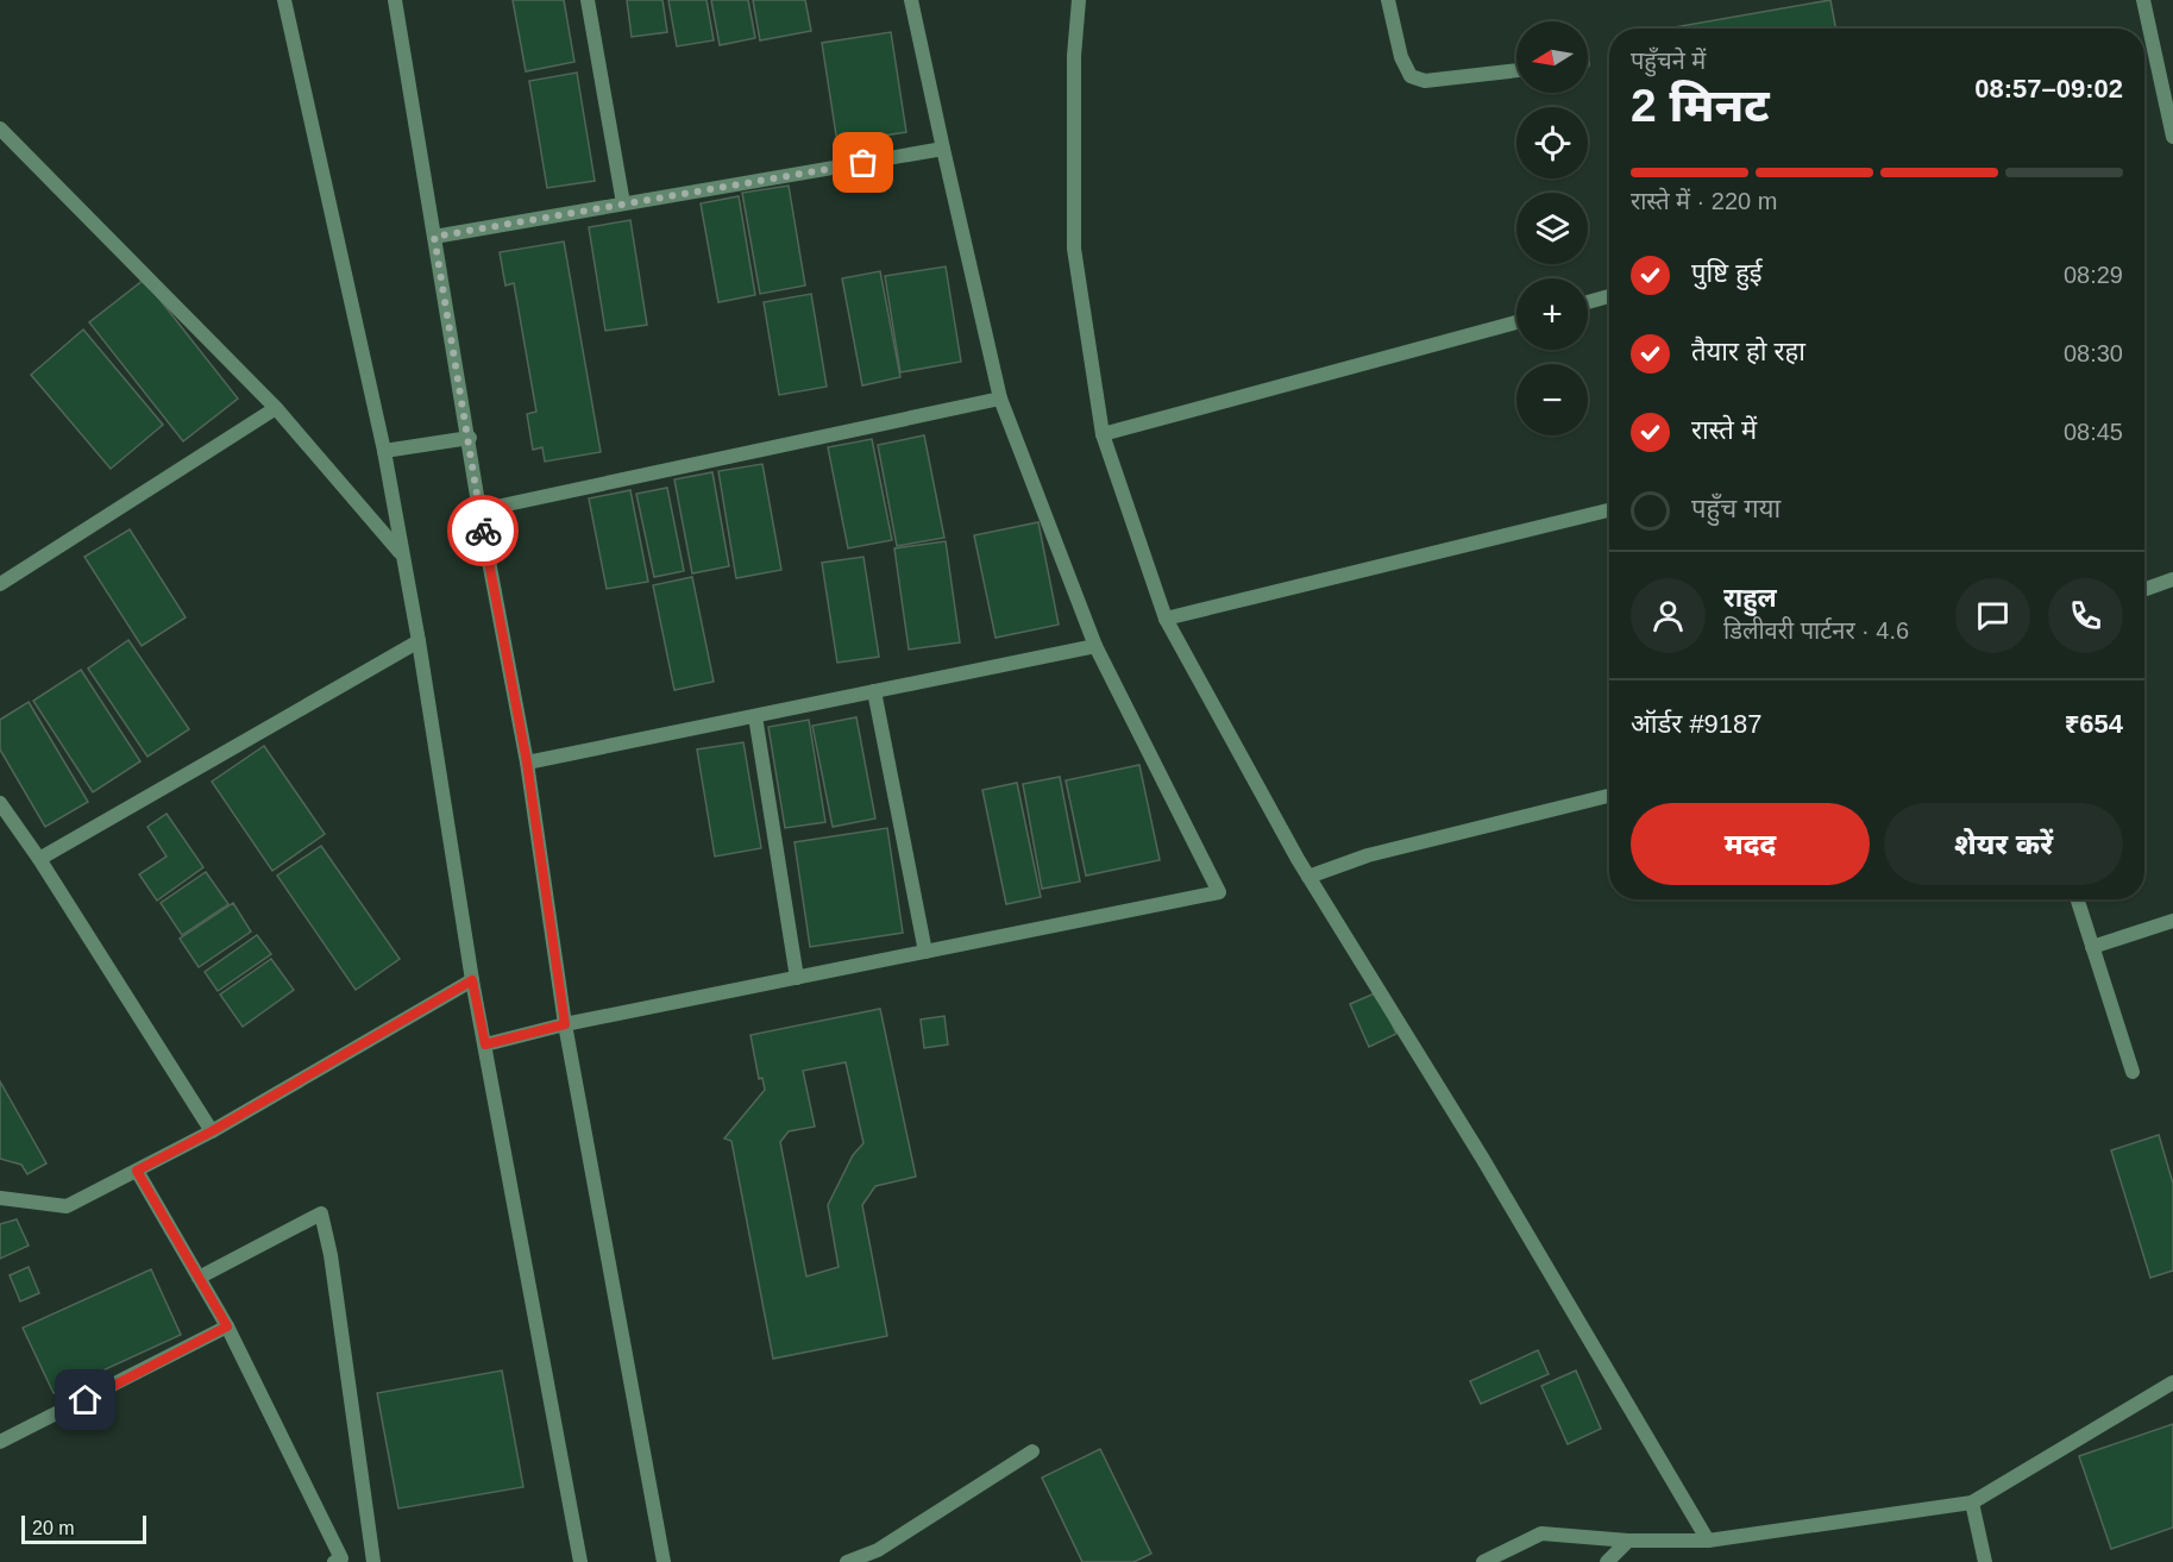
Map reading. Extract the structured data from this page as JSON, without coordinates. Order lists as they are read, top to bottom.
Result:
{
  "scale_bar": "20 m",
  "north": "left",
  "page": {
    "map_buttons": ["+", "−"],
    "heading": ["2 मिनट", "पहुँचने में", "08:57–09:02"],
    "panel": [
      "राहुल",
      "डिलीवरी पार्टनर · 4.6",
      "ऑर्डर #9187",
      "₹654"
    ],
    "bar": "रास्ते में · 220 m",
    "list": [
      ["पुष्टि हुई", "08:29"],
      ["तैयार हो रहा", "08:30"],
      ["रास्ते में", "08:45"],
      "पहुँच गया"
    ],
    "buttons": ["मदद", "शेयर करें"],
    "scale": "20 m"
  }
}
